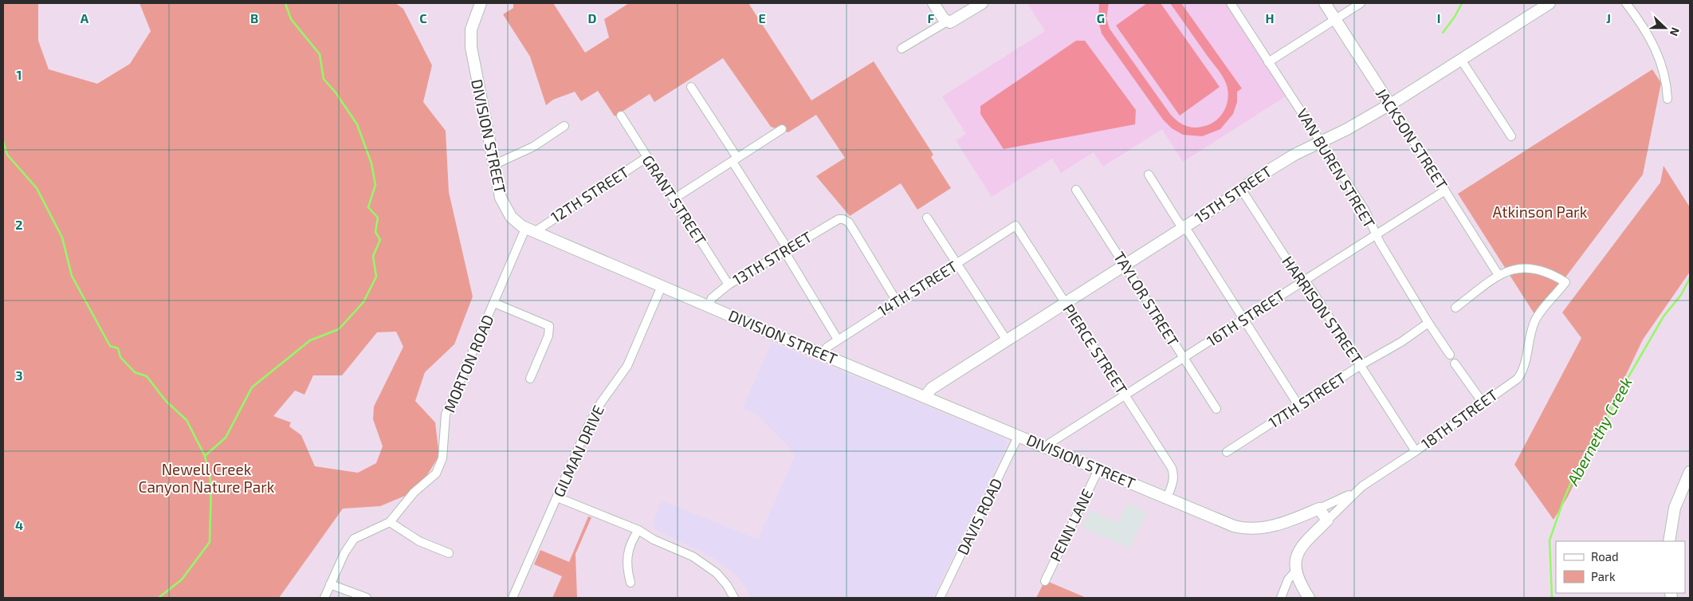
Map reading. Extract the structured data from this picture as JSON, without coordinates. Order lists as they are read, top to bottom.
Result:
{
  "streets": {
    "street": [
      "DIVISION STREET",
      "JACKSON STREET",
      "VAN BUREN STREET",
      "12TH STREET",
      "15TH STREET",
      "GRANT STREET",
      "13TH STREET",
      "14TH STREET",
      "TAYLOR STREET",
      "HARRISON STREET",
      "16TH STREET",
      "PIERCE STREET",
      "MORTON ROAD",
      "17TH STREET",
      "18TH STREET",
      "GILMAN DRIVE",
      "DAVIS ROAD",
      "PENN LANE"
    ]
  },
  "crossings": [
    ["DIVISION STREET", "12TH STREET"],
    ["DIVISION STREET", "15TH STREET"],
    ["DIVISION STREET", "13TH STREET"],
    ["DIVISION STREET", "14TH STREET"],
    ["DIVISION STREET", "16TH STREET"],
    ["DIVISION STREET", "PIERCE STREET"],
    ["DIVISION STREET", "MORTON ROAD"],
    ["DIVISION STREET", "18TH STREET"],
    ["DIVISION STREET", "GILMAN DRIVE"],
    ["DIVISION STREET", "DAVIS ROAD"],
    ["DIVISION STREET", "PENN LANE"],
    ["JACKSON STREET", "15TH STREET"],
    ["JACKSON STREET", "16TH STREET"],
    ["JACKSON STREET", "18TH STREET"],
    ["VAN BUREN STREET", "15TH STREET"],
    ["VAN BUREN STREET", "16TH STREET"],
    ["VAN BUREN STREET", "17TH STREET"],
    ["12TH STREET", "GRANT STREET"],
    ["12TH STREET", "MORTON ROAD"],
    ["15TH STREET", "TAYLOR STREET"],
    ["15TH STREET", "HARRISON STREET"],
    ["15TH STREET", "PIERCE STREET"],
    ["GRANT STREET", "13TH STREET"],
    ["13TH STREET", "14TH STREET"],
    ["14TH STREET", "PIERCE STREET"],
    ["TAYLOR STREET", "16TH STREET"],
    ["HARRISON STREET", "16TH STREET"],
    ["HARRISON STREET", "17TH STREET"],
    ["HARRISON STREET", "18TH STREET"],
    ["16TH STREET", "PIERCE STREET"]
  ],
  "water": ["Abernethy Creek"],
  "parks": ["Atkinson Park", "Newell Creek Canyon Nature Park"],
  "legend": ["Road", "Park"],
  "north": "right",
  "grid": {
    "columns": [
      "A",
      "B",
      "C",
      "D",
      "E",
      "F",
      "G",
      "H",
      "I",
      "J"
    ],
    "rows": [
      "1",
      "2",
      "3",
      "4"
    ]
  }
}
